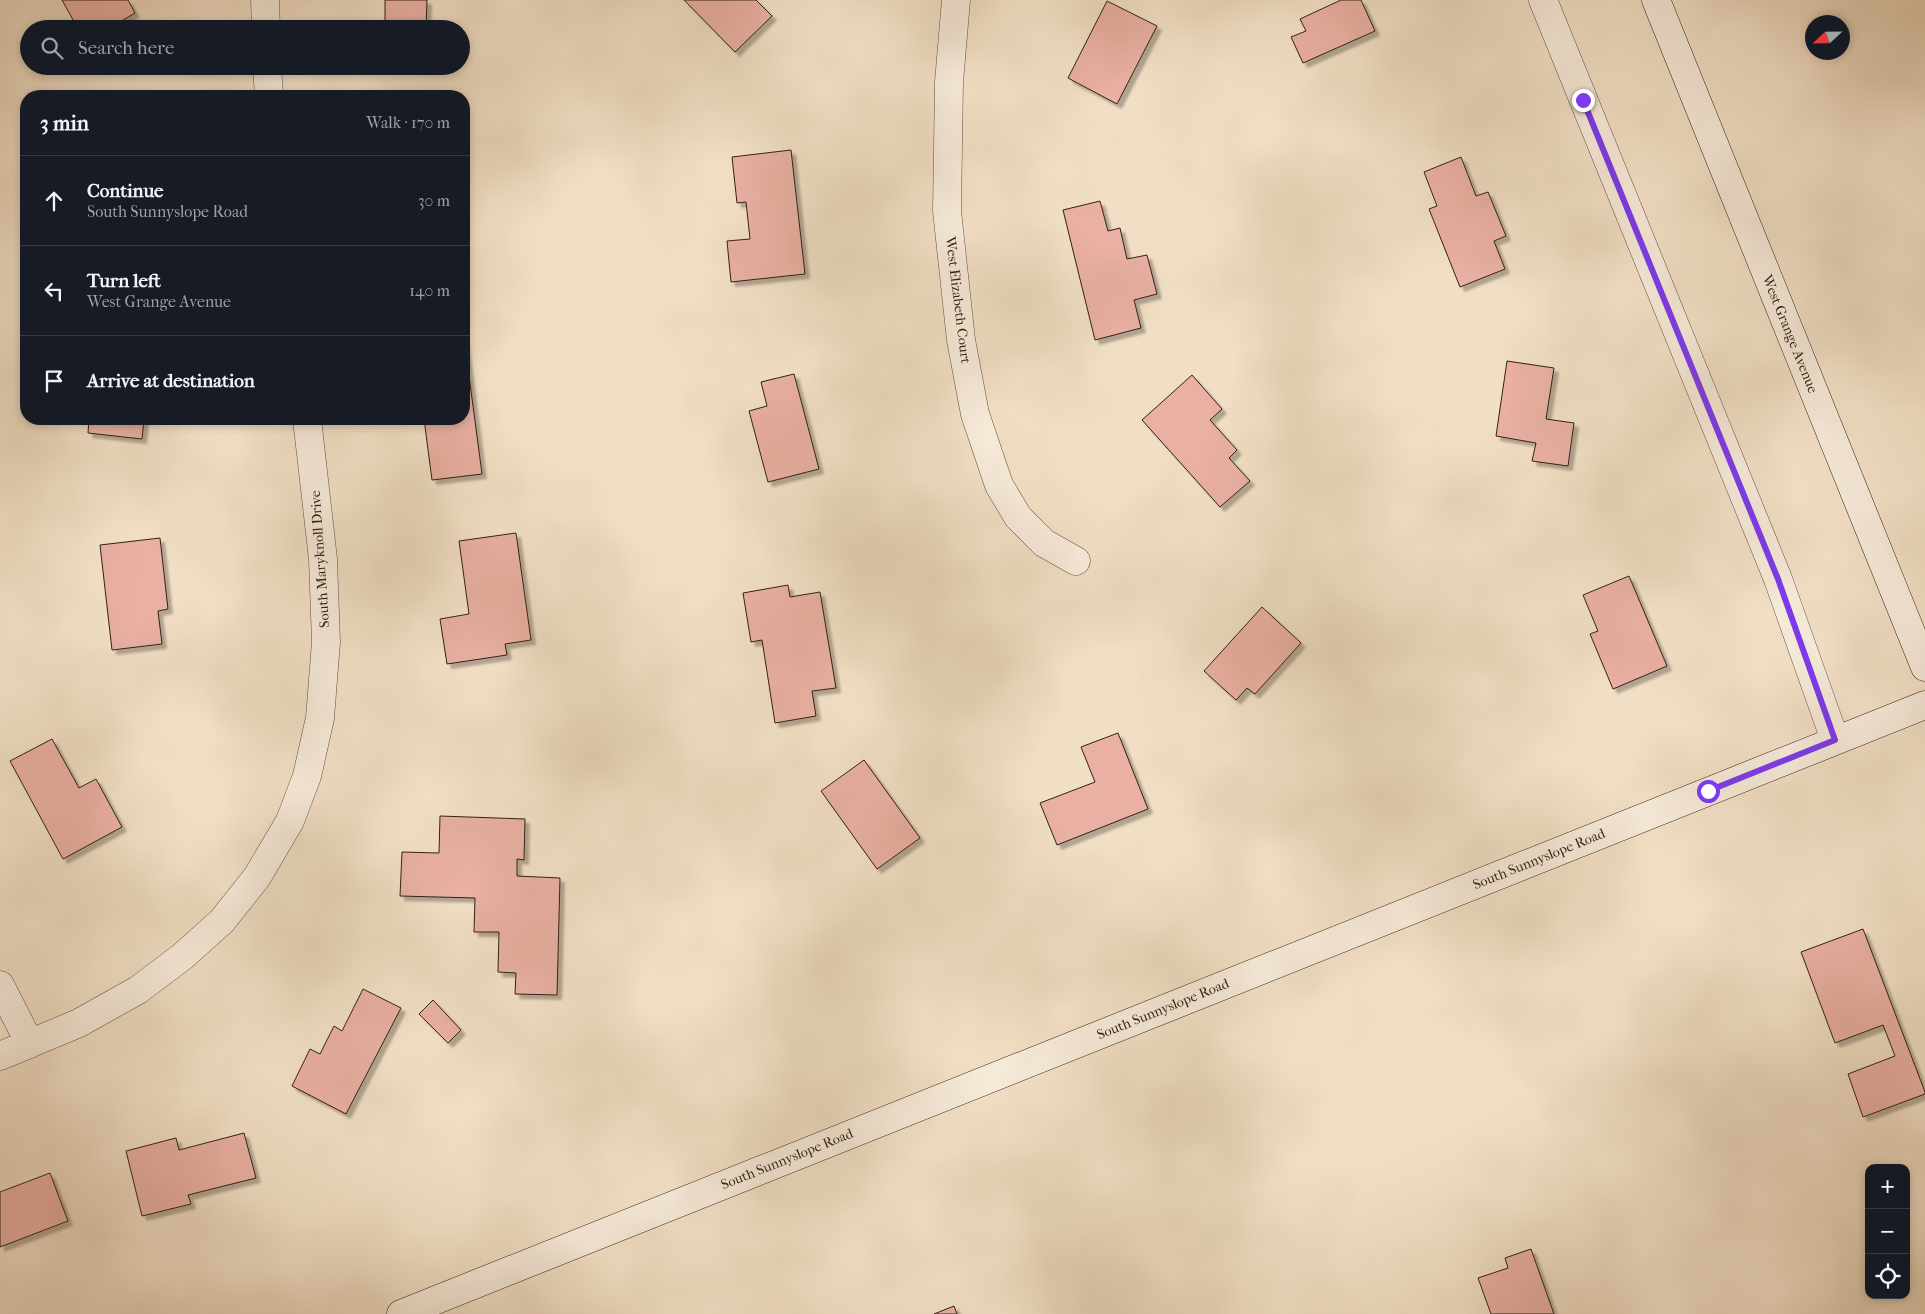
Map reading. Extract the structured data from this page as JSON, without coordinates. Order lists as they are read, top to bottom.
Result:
{
  "streets": {
    "street": [
      "West Elizabeth Court",
      "West Grange Avenue",
      "South Maryknoll Drive",
      "South Sunnyslope Road"
    ]
  },
  "north": "left",
  "page": {
    "search": "Search here",
    "heading": ["3 min", "Walk · 170 m"],
    "list": [
      ["Continue", "South Sunnyslope Road", "30 m"],
      ["Turn left", "West Grange Avenue", "140 m"],
      "Arrive at destination"
    ],
    "map_buttons": ["+", "−"]
  }
}
